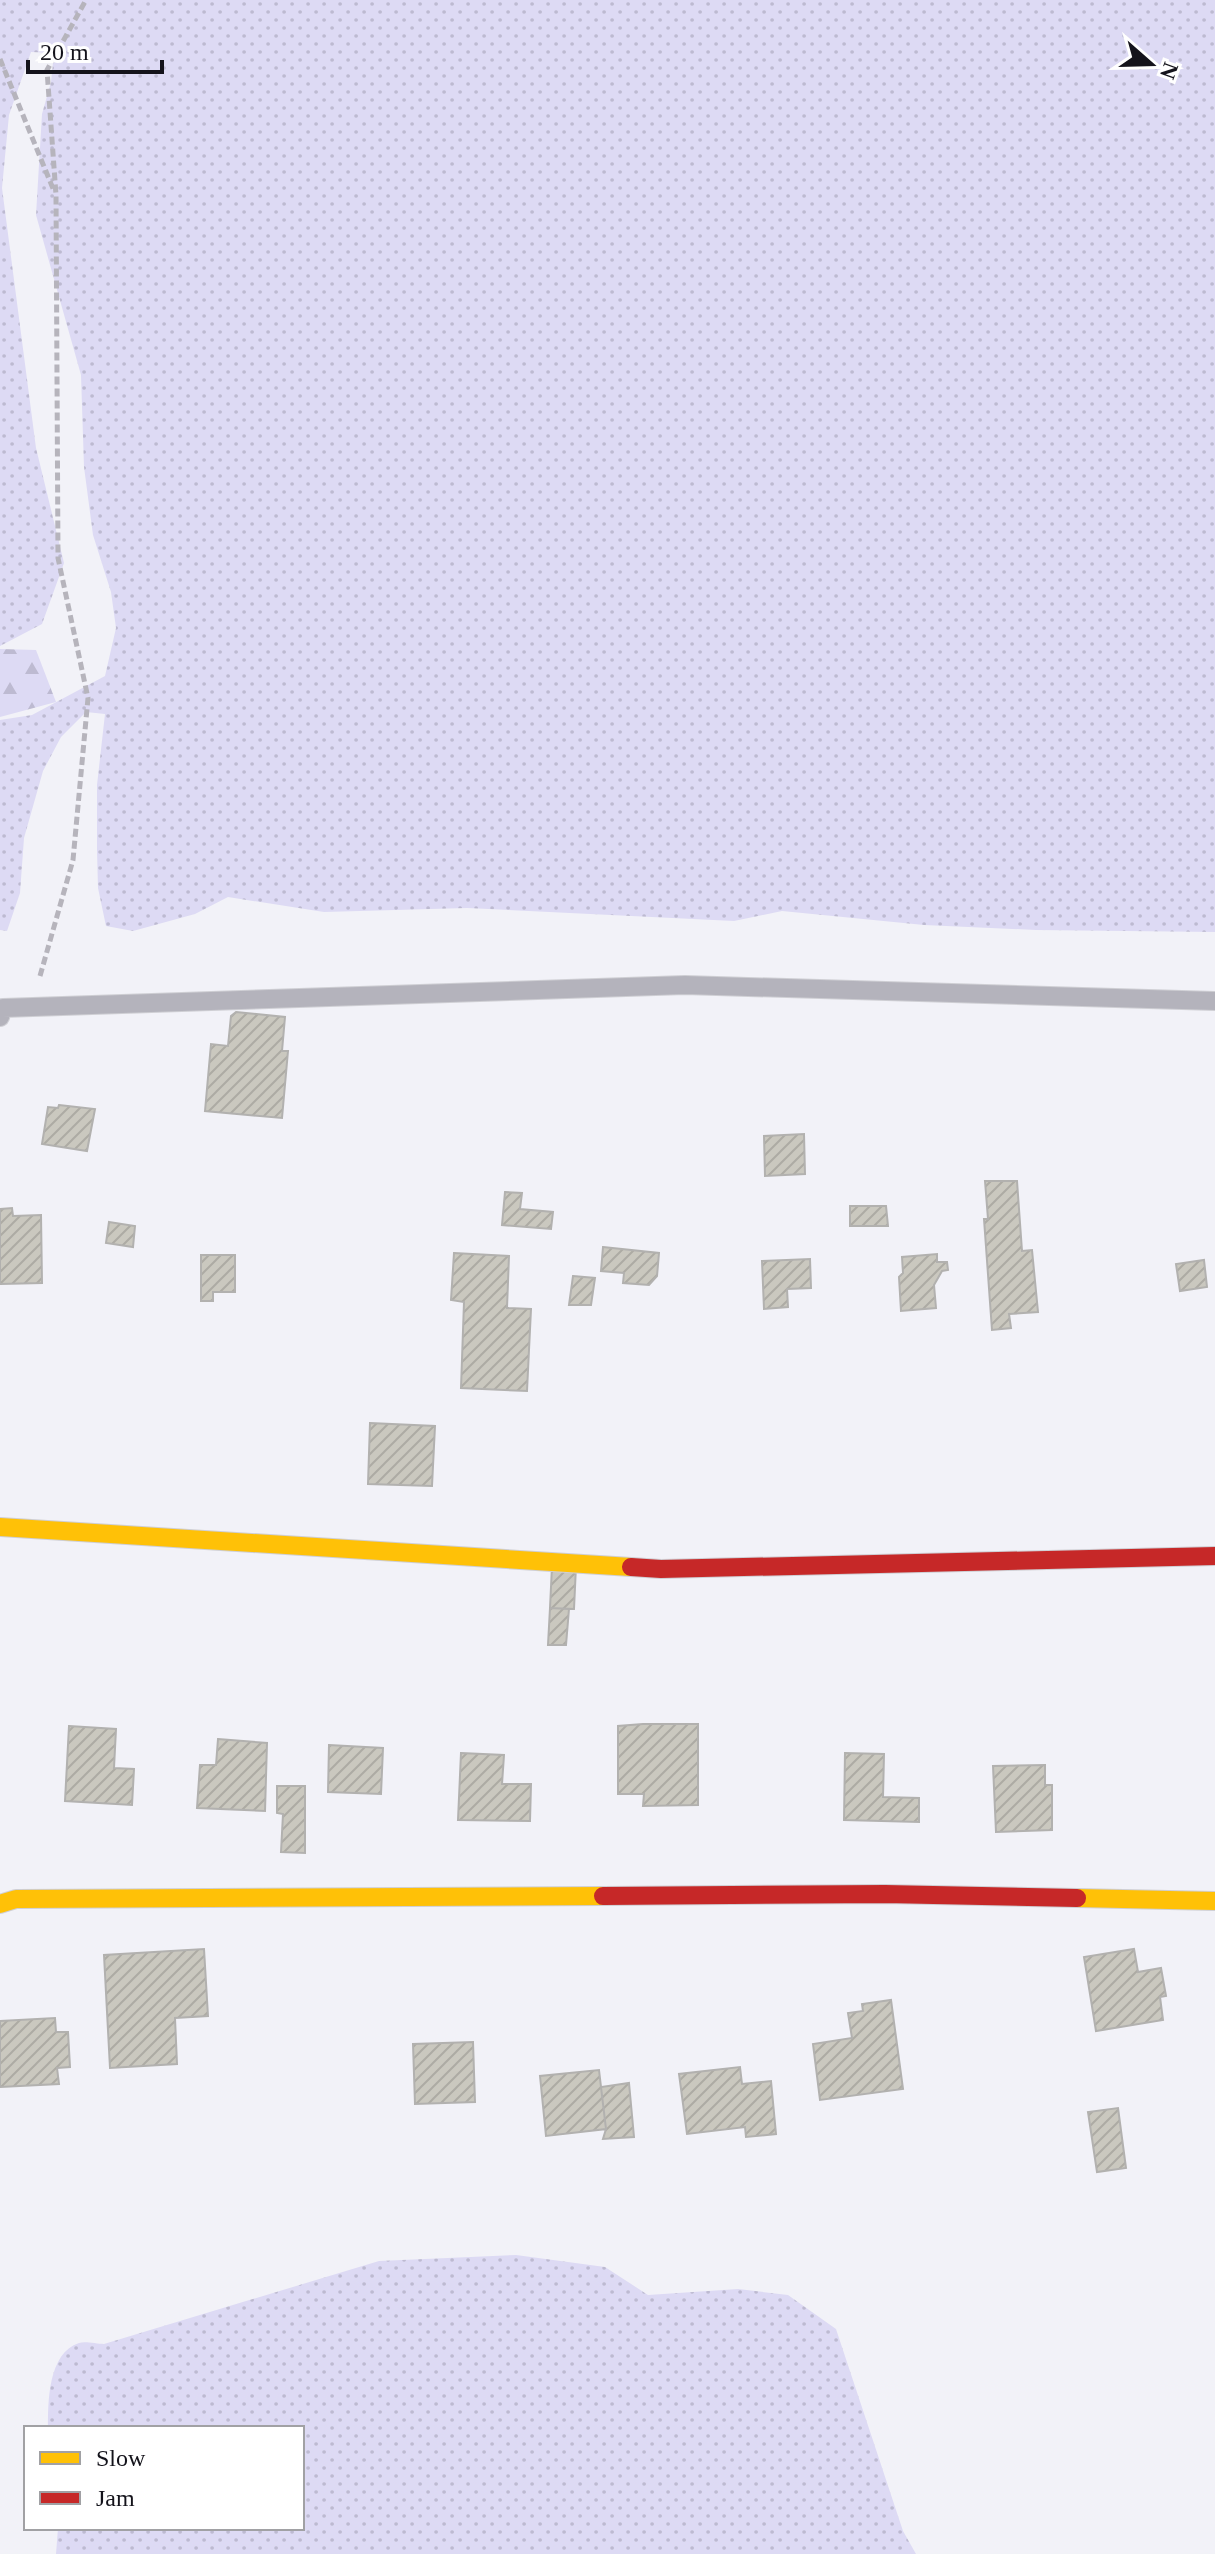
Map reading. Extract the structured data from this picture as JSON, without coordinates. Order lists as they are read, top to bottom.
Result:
{
  "legend": ["Slow", "Jam"],
  "scale_bar": "20 m",
  "north": "right"
}
